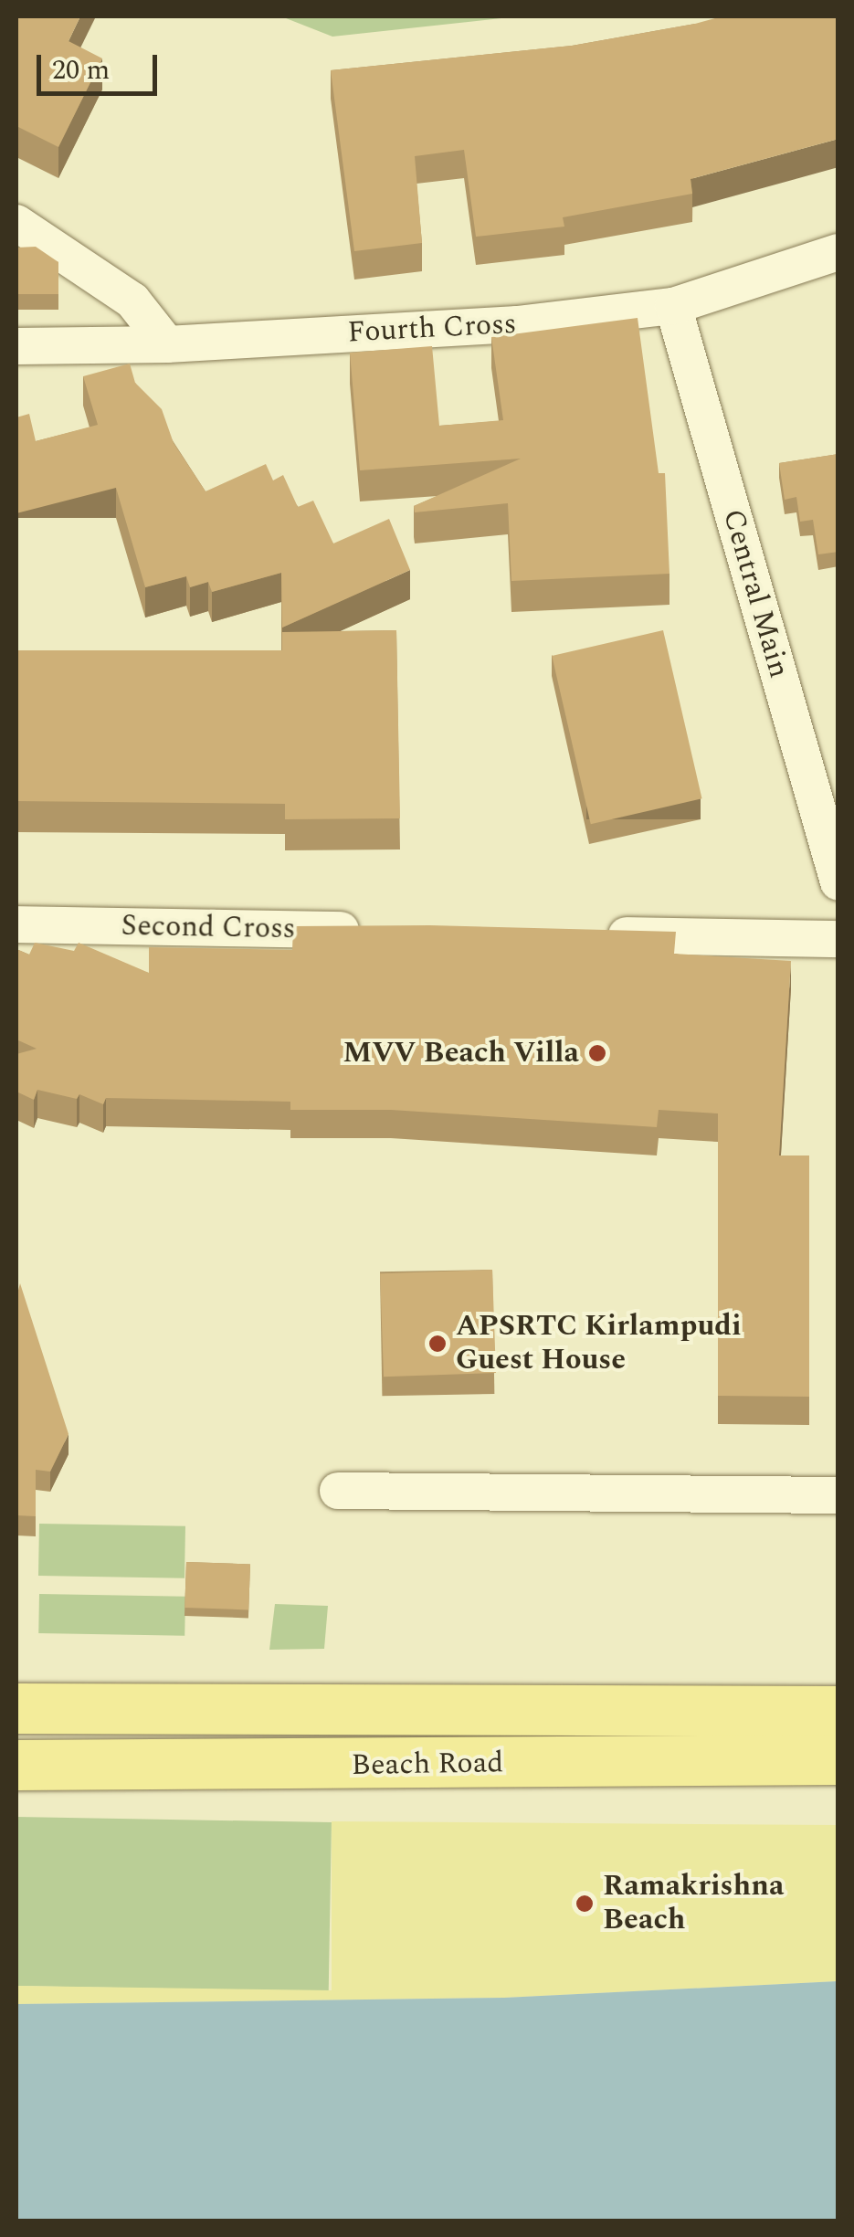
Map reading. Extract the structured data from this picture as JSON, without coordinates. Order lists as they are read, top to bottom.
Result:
{
  "streets": {
    "main road": ["Beach Road"],
    "street": ["Fourth Cross", "Central Main", "Second Cross"]
  },
  "crossings": [
    ["Fourth Cross", "Central Main"]
  ],
  "places": ["MVV Beach Villa", "APSRTC Kirlampudi Guest House", "Ramakrishna Beach"],
  "scale_bar": "20 m"
}
